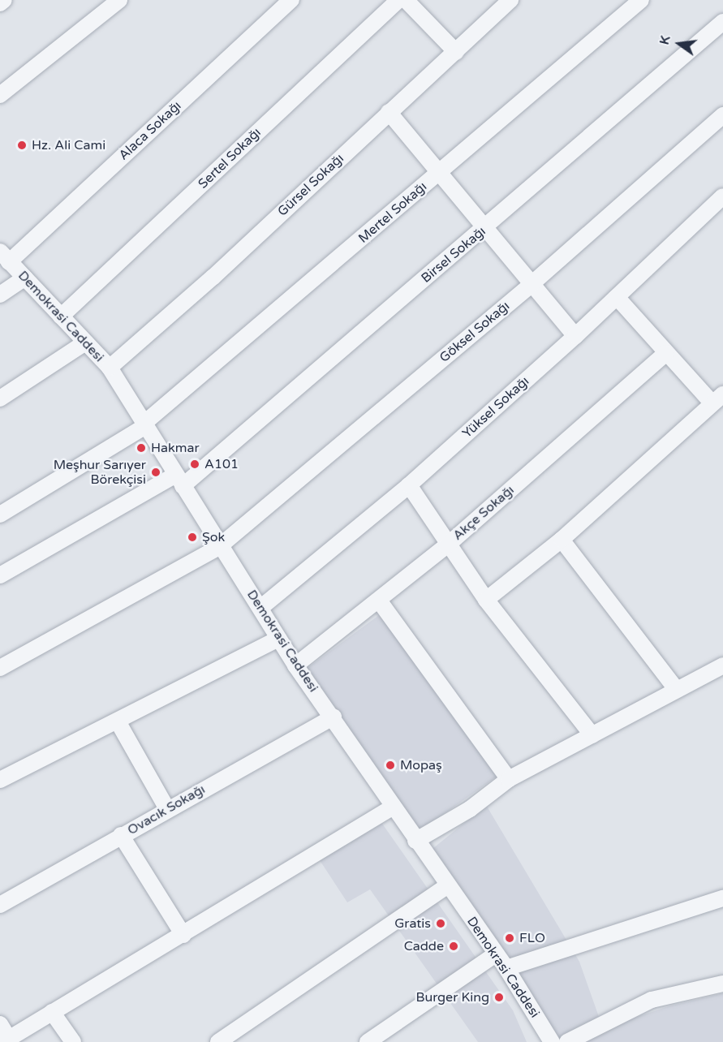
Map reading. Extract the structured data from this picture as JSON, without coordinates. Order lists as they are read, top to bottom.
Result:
{
  "streets": {
    "street": [
      "Alaca Sokağı",
      "Sertel Sokağı",
      "Gürsel Sokağı",
      "Mertel Sokağı",
      "Birsel Sokağı",
      "Demokrasi Caddesi",
      "Göksel Sokağı",
      "Yüksel Sokağı",
      "Akçe Sokağı",
      "Ovacık Sokağı"
    ]
  },
  "crossings": [
    ["Alaca Sokağı", "Demokrasi Caddesi"],
    ["Sertel Sokağı", "Demokrasi Caddesi"],
    ["Gürsel Sokağı", "Demokrasi Caddesi"],
    ["Mertel Sokağı", "Demokrasi Caddesi"],
    ["Birsel Sokağı", "Demokrasi Caddesi"],
    ["Demokrasi Caddesi", "Göksel Sokağı"],
    ["Demokrasi Caddesi", "Yüksel Sokağı"],
    ["Demokrasi Caddesi", "Akçe Sokağı"],
    ["Demokrasi Caddesi", "Ovacık Sokağı"]
  ],
  "places": [
    "Hz. Ali Cami",
    "Hakmar",
    "A101",
    "Meşhur Sarıyer Börekçisi",
    "Şok",
    "Mopaş",
    "Gratis",
    "FLO",
    "Cadde",
    "Burger King"
  ],
  "north": "left"
}
